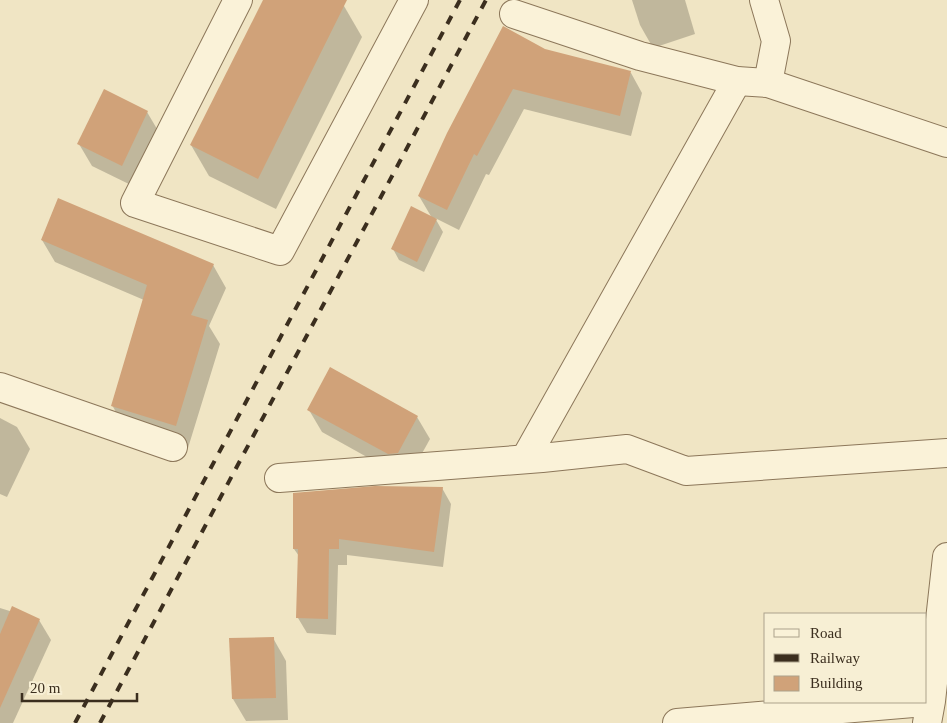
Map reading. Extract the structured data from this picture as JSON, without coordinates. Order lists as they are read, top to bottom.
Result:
{
  "legend": ["Road", "Railway", "Building"],
  "scale_bar": "20 m"
}
